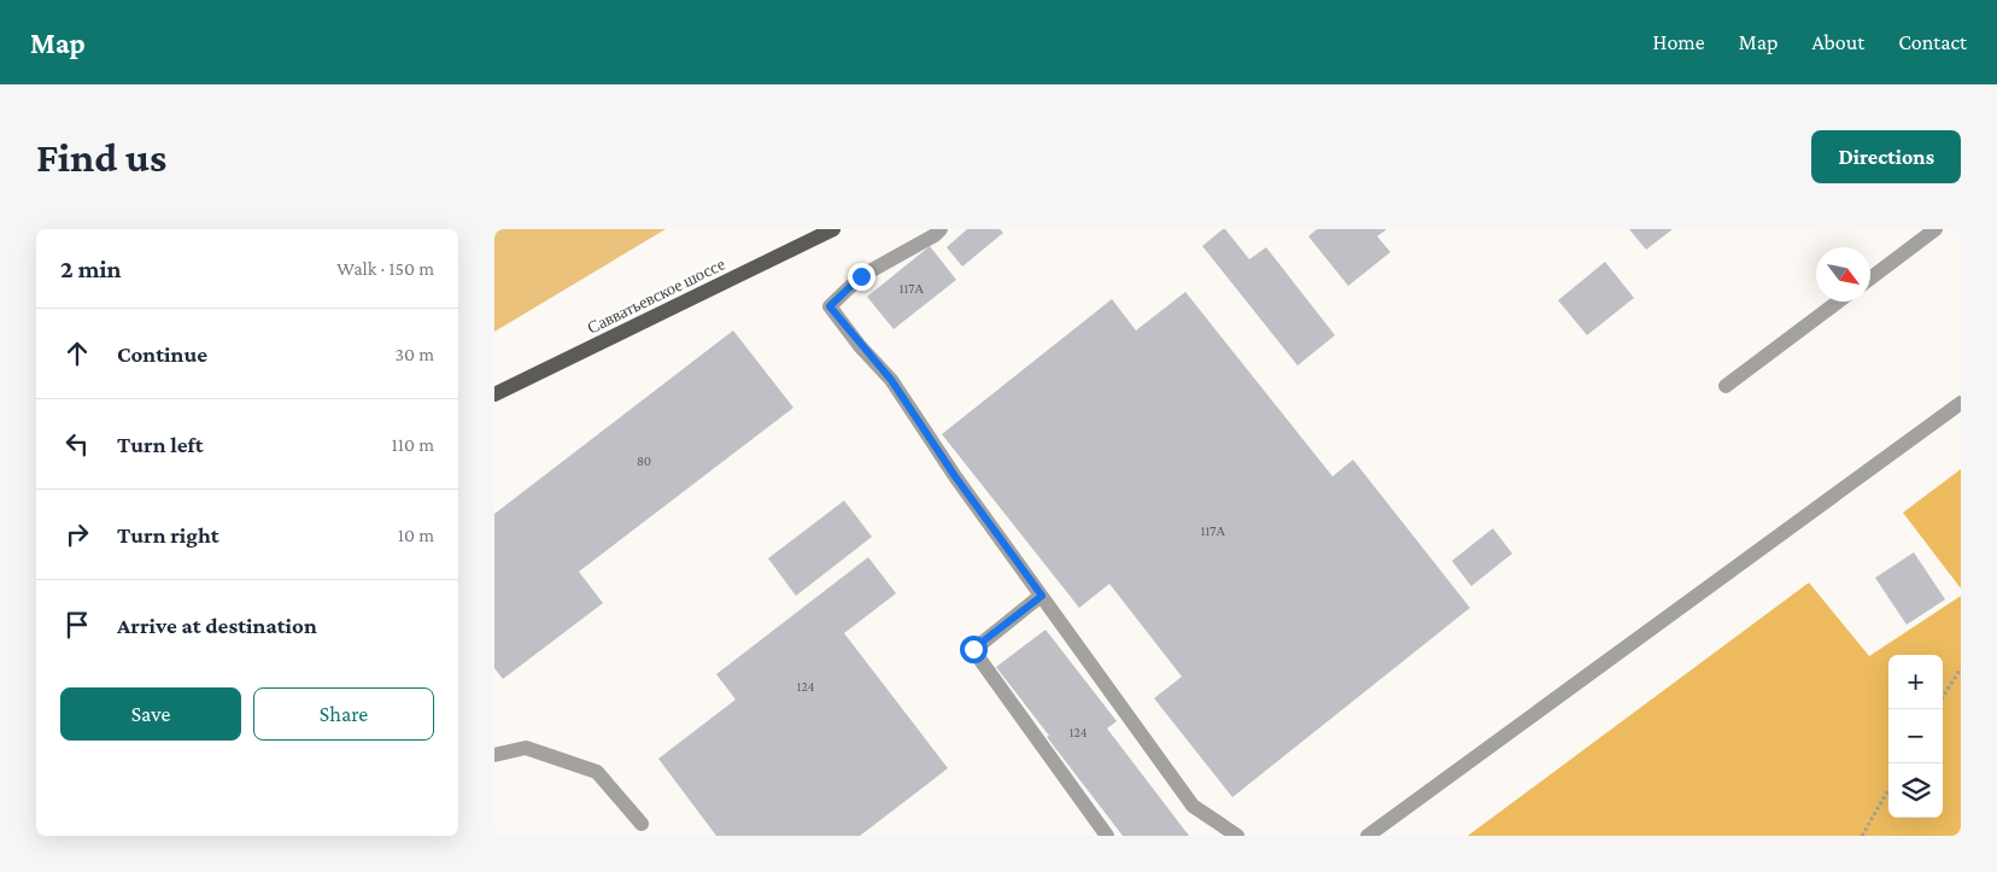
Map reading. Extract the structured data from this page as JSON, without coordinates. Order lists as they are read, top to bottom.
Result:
{
  "streets": {
    "main road": ["Савватьевское шоссе"]
  },
  "house_numbers": [
    "117А",
    "80",
    "117А",
    "124",
    "124"
  ],
  "north": "bottom right",
  "page": {
    "header": "Map",
    "nav": [
      "Home",
      "Map",
      "About",
      "Contact"
    ],
    "buttons": [
      "Directions",
      ["Save", "Share"]
    ],
    "title": "Find us",
    "heading": ["2 min", "Walk · 150 m"],
    "list": [
      ["Continue", "30 m"],
      ["Turn left", "110 m"],
      ["Turn right", "10 m"],
      "Arrive at destination"
    ],
    "map_buttons": ["+", "−"]
  }
}
